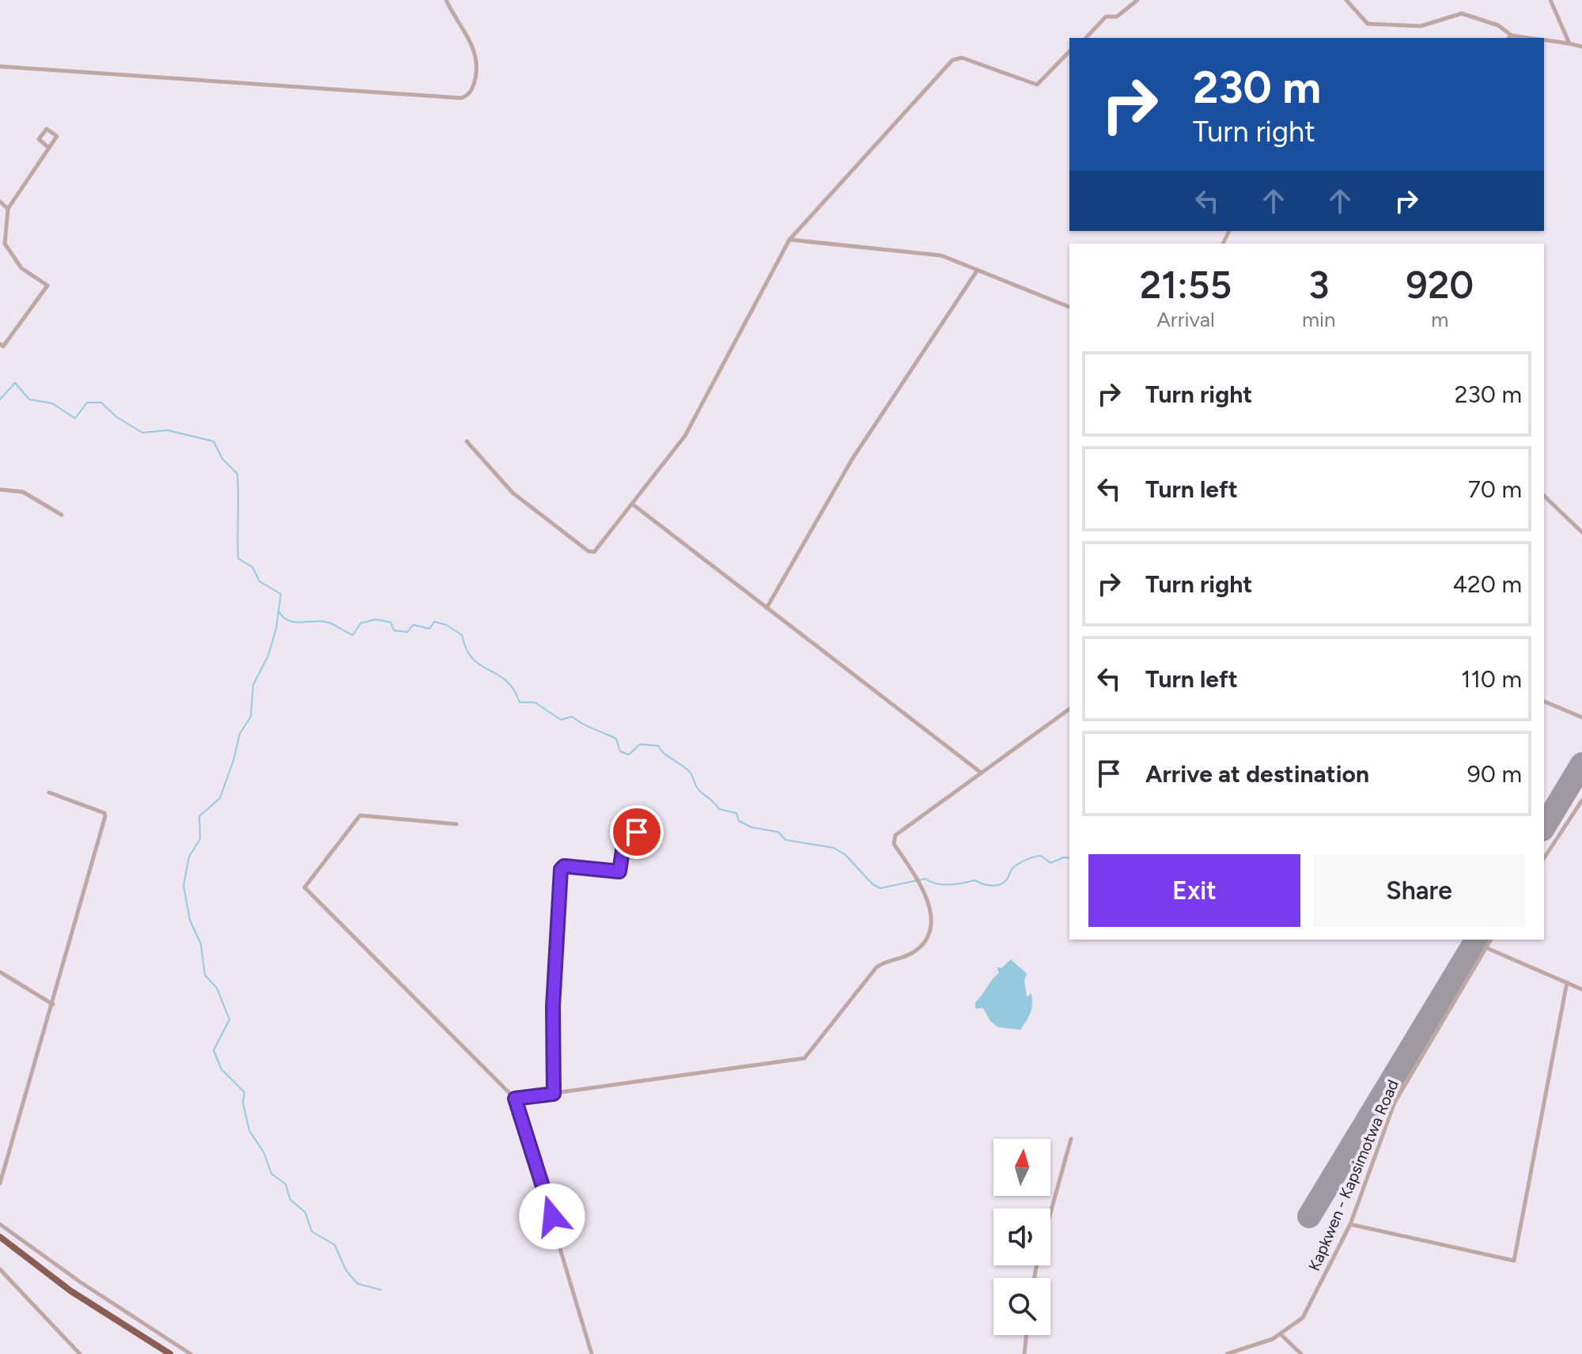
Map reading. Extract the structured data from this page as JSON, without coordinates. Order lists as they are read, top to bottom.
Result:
{
  "streets": {
    "street": ["Kapkwen - Kapsimotwa Road"]
  },
  "north": "top",
  "page": {
    "turn": ["230 m", "Turn right"],
    "eta": [
      "21:55",
      "Arrival",
      "3",
      "min",
      "920",
      "m"
    ],
    "list": [
      {
        "name": "Turn right",
        "value": "230 m"
      },
      {
        "name": "Turn left",
        "value": "70 m"
      },
      {
        "name": "Turn right",
        "value": "420 m"
      },
      {
        "name": "Turn left",
        "value": "110 m"
      },
      {
        "name": "Arrive at destination",
        "value": "90 m"
      }
    ],
    "buttons": ["Exit", "Share"]
  }
}
